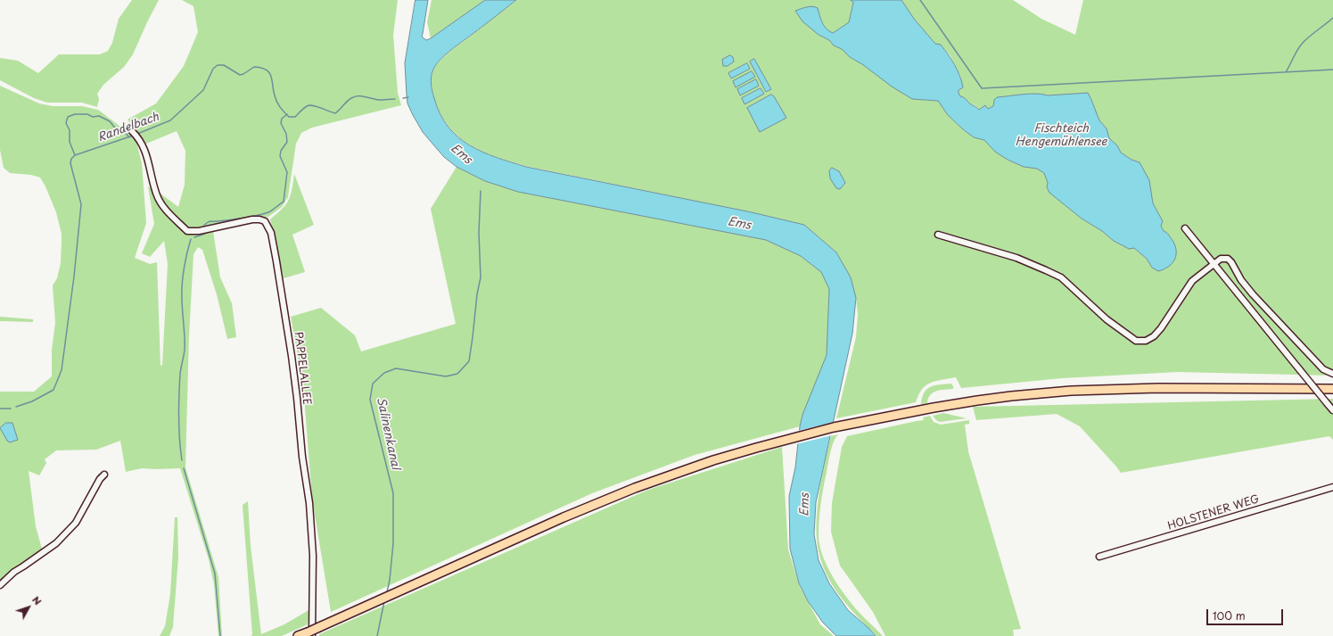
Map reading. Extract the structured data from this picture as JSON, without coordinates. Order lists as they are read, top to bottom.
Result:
{
  "streets": {
    "street": ["PAPPELALLEE", "HOLSTENER WEG"]
  },
  "water": [
    "Randelbach",
    "Fischteich Hengemühlensee",
    "Ems",
    "Salinenkanal"
  ],
  "scale_bar": "100 m",
  "north": "top right"
}
